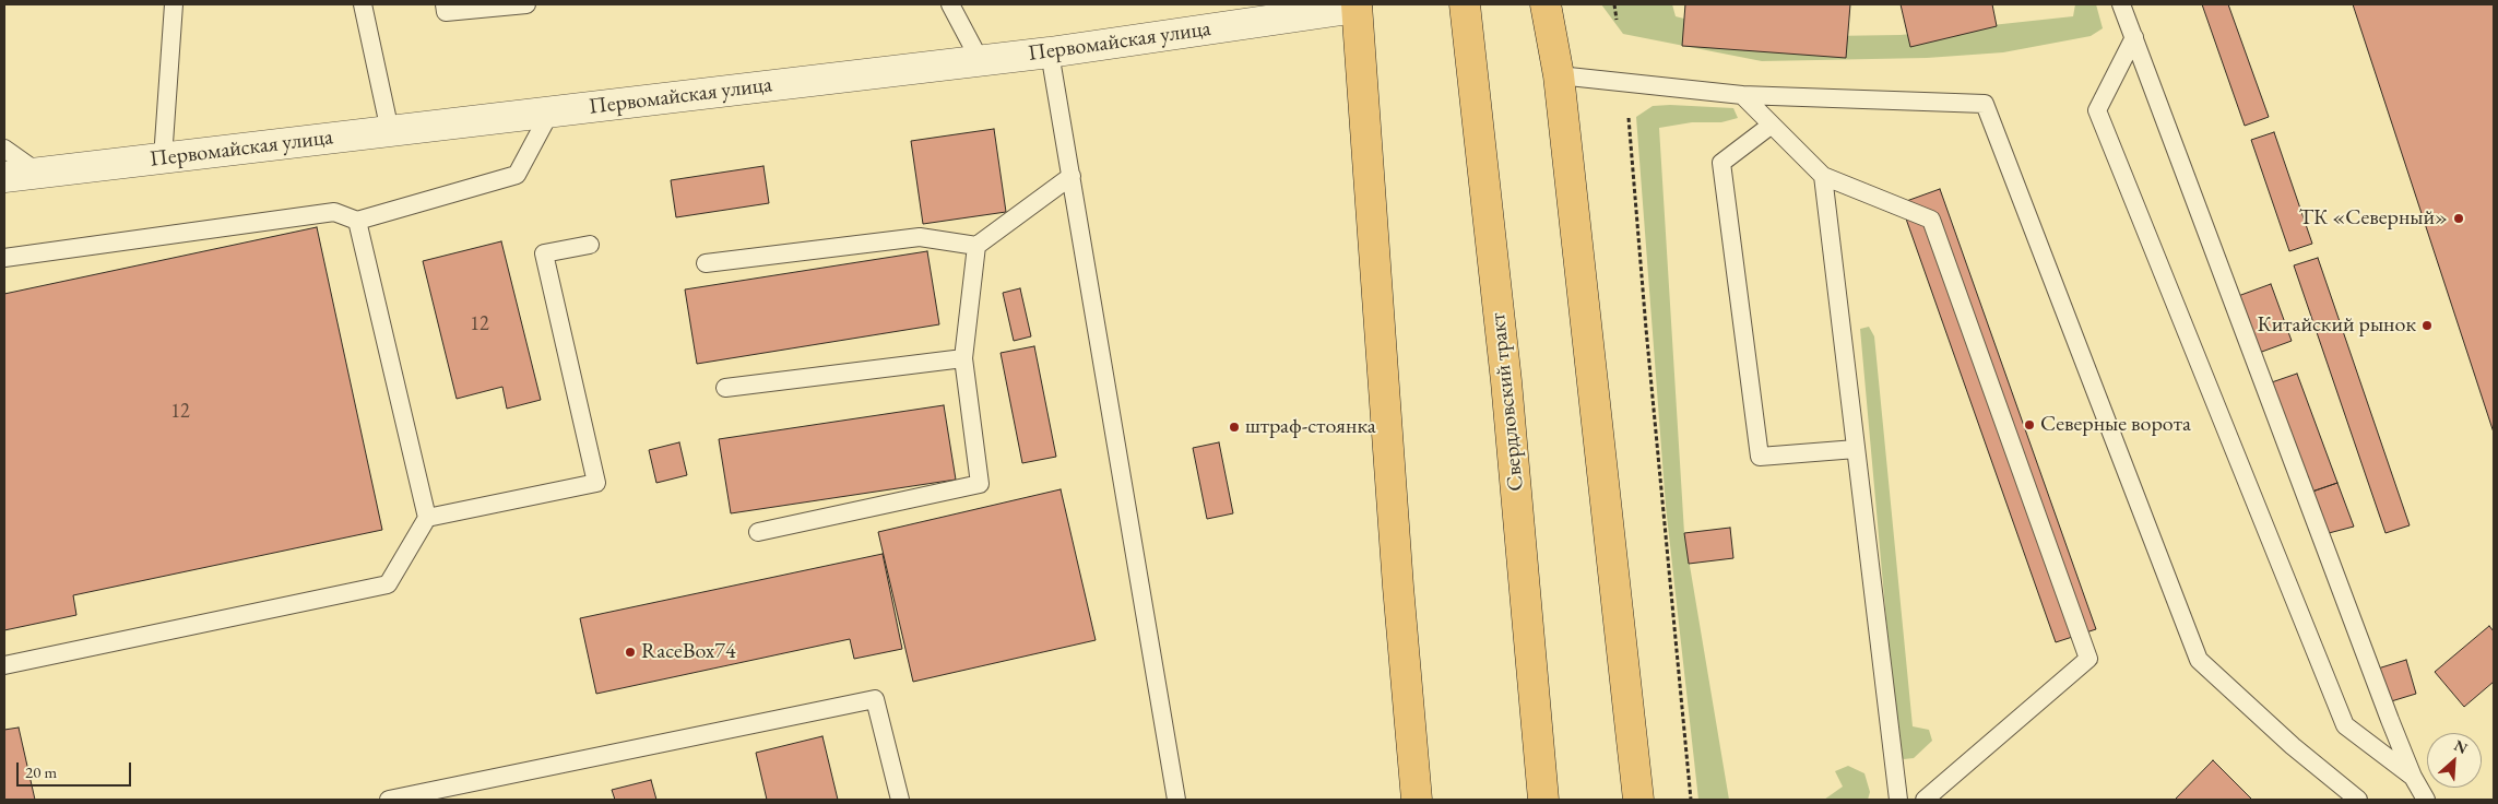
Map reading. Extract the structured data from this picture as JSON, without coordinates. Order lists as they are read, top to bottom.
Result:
{
  "streets": {
    "main road": ["Свердловский тракт"],
    "street": ["Первомайская улица"]
  },
  "places": [
    "ТК «Северный»",
    "Китайский рынок",
    "Северные ворота",
    "штраф-стоянка",
    "RaceBox74"
  ],
  "house_numbers": ["12", "12"],
  "scale_bar": "20 m",
  "north": "top right"
}
